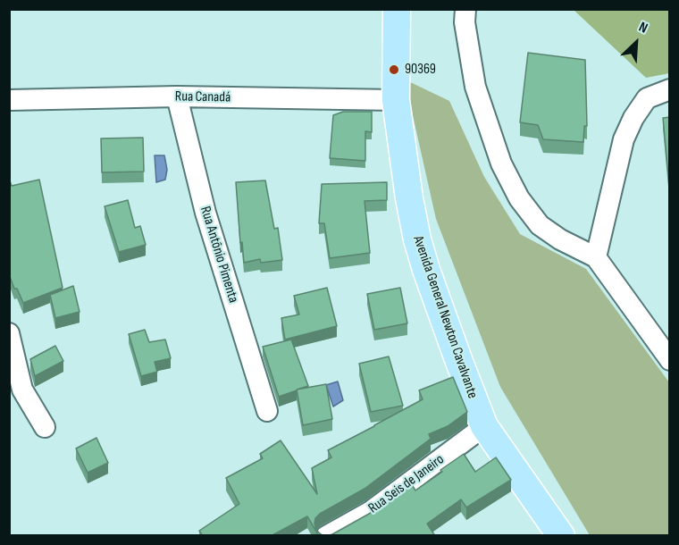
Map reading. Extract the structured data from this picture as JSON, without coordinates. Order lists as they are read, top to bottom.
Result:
{
  "streets": {
    "main road": ["Avenida General Newton Cavalvante"],
    "street": ["Rua Canadá", "Rua Antônio Pimenta", "Rua Seis de Janeiro"]
  },
  "crossings": [
    ["Rua Canadá", "Rua Antônio Pimenta"],
    ["Rua Canadá", "Avenida General Newton Cavalvante"],
    ["Avenida General Newton Cavalvante", "Rua Seis de Janeiro"]
  ],
  "places": ["90369"],
  "north": "top right"
}
